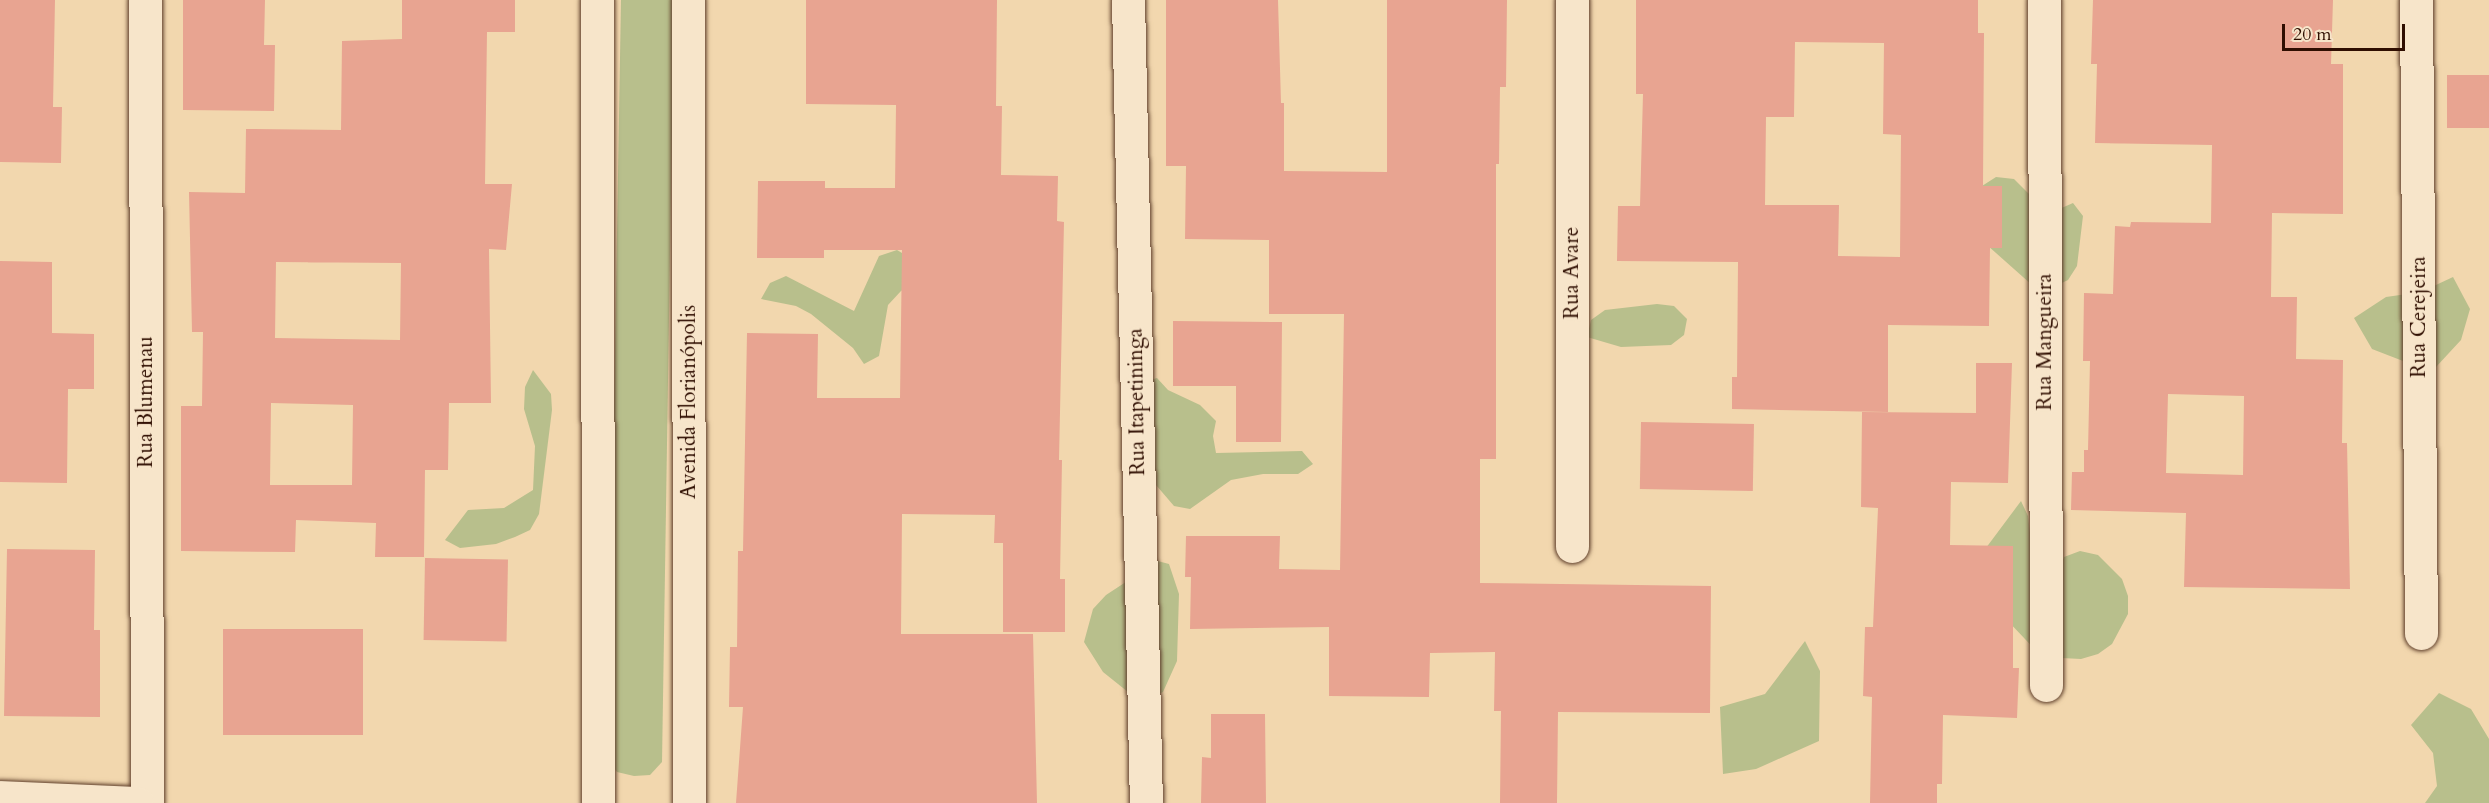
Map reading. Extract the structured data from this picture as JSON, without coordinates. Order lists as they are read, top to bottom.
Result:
{
  "streets": {
    "street": [
      "Rua Avare",
      "Rua Cerejeira",
      "Rua Mangueira",
      "Rua Blumenau",
      "Avenida Florianópolis",
      "Rua Itapetininga"
    ]
  },
  "scale_bar": "20 m"
}
